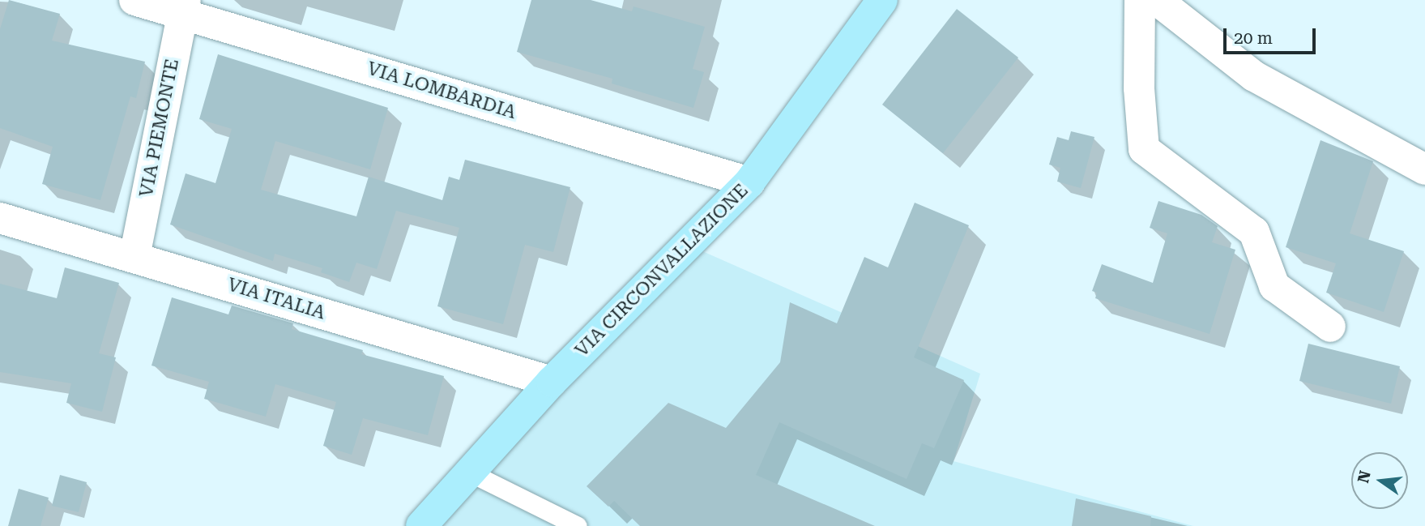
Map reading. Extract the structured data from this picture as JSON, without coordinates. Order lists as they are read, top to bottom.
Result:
{
  "streets": {
    "main road": ["VIA CIRCONVALLAZIONE"],
    "street": ["VIA LOMBARDIA", "VIA PIEMONTE", "VIA ITALIA"]
  },
  "crossings": [
    ["VIA LOMBARDIA", "VIA PIEMONTE"],
    ["VIA LOMBARDIA", "VIA CIRCONVALLAZIONE"],
    ["VIA PIEMONTE", "VIA ITALIA"],
    ["VIA CIRCONVALLAZIONE", "VIA ITALIA"]
  ],
  "scale_bar": "20 m",
  "north": "left"
}
